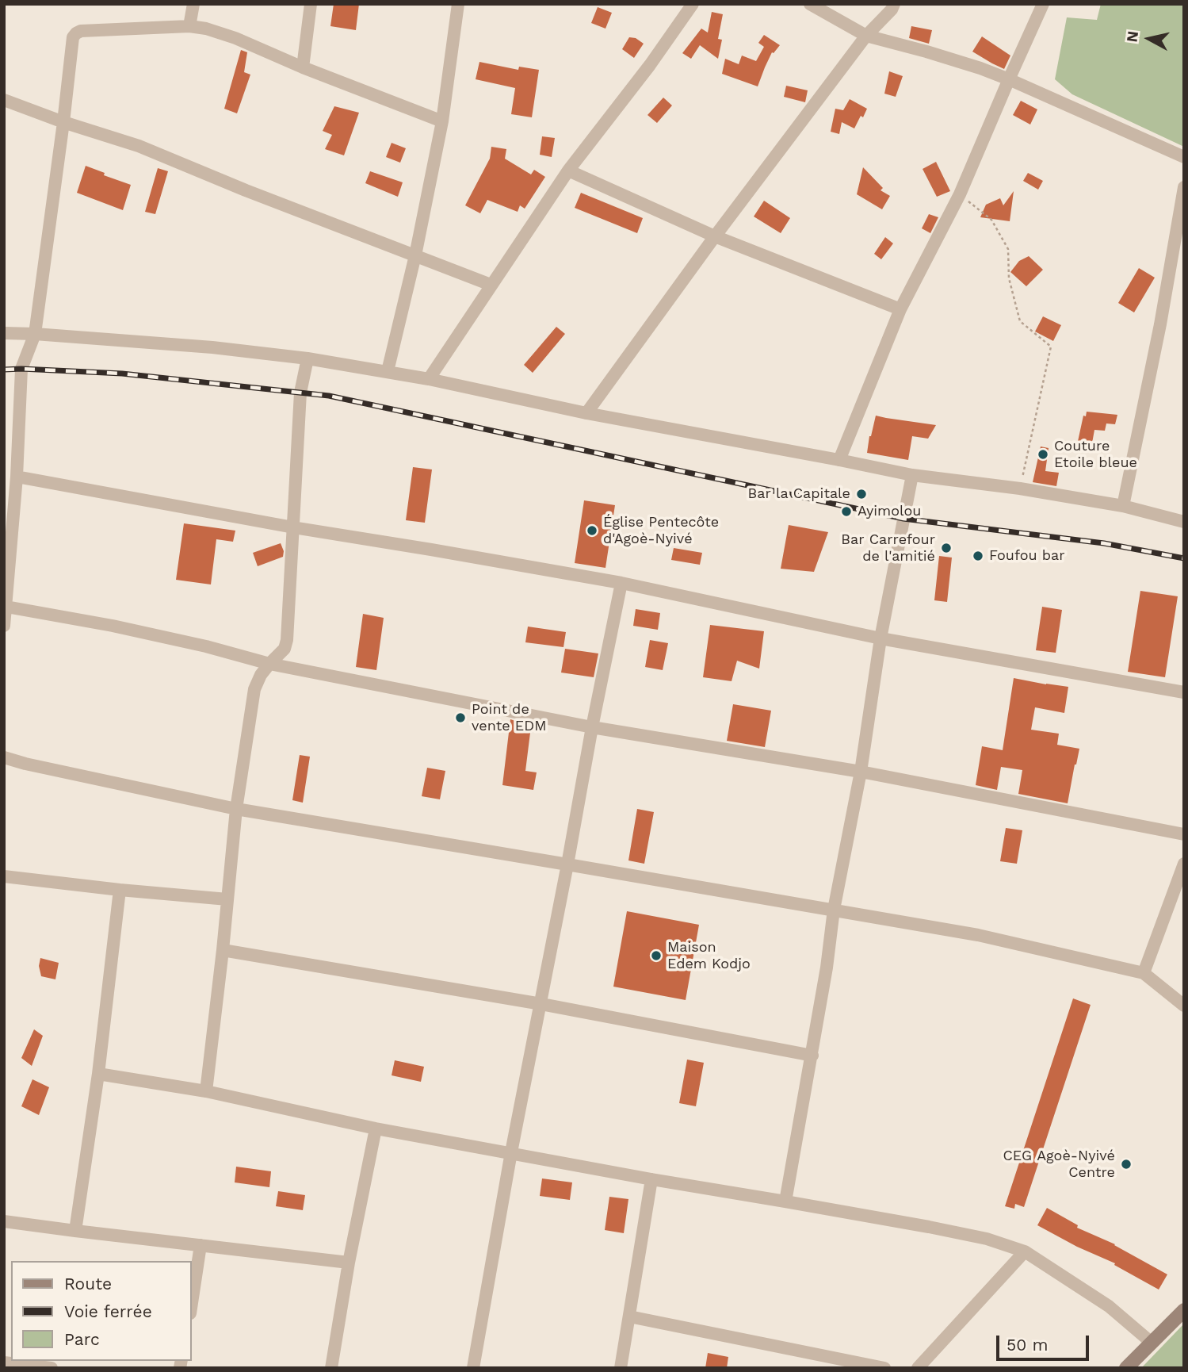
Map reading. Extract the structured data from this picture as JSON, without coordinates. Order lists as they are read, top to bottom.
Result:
{
  "places": [
    "Couture Etoile bleue",
    "Bar la Capitale",
    "Ayimolou",
    "Église Pentecôte d'Agoè-Nyivé",
    "Bar Carrefour de l'amitié",
    "Foufou bar",
    "Point de vente EDM",
    "Maison Edem Kodjo",
    "CEG Agoè-Nyivé Centre"
  ],
  "legend": ["Route", "Voie ferrée", "Parc"],
  "scale_bar": "50 m",
  "north": "left"
}
